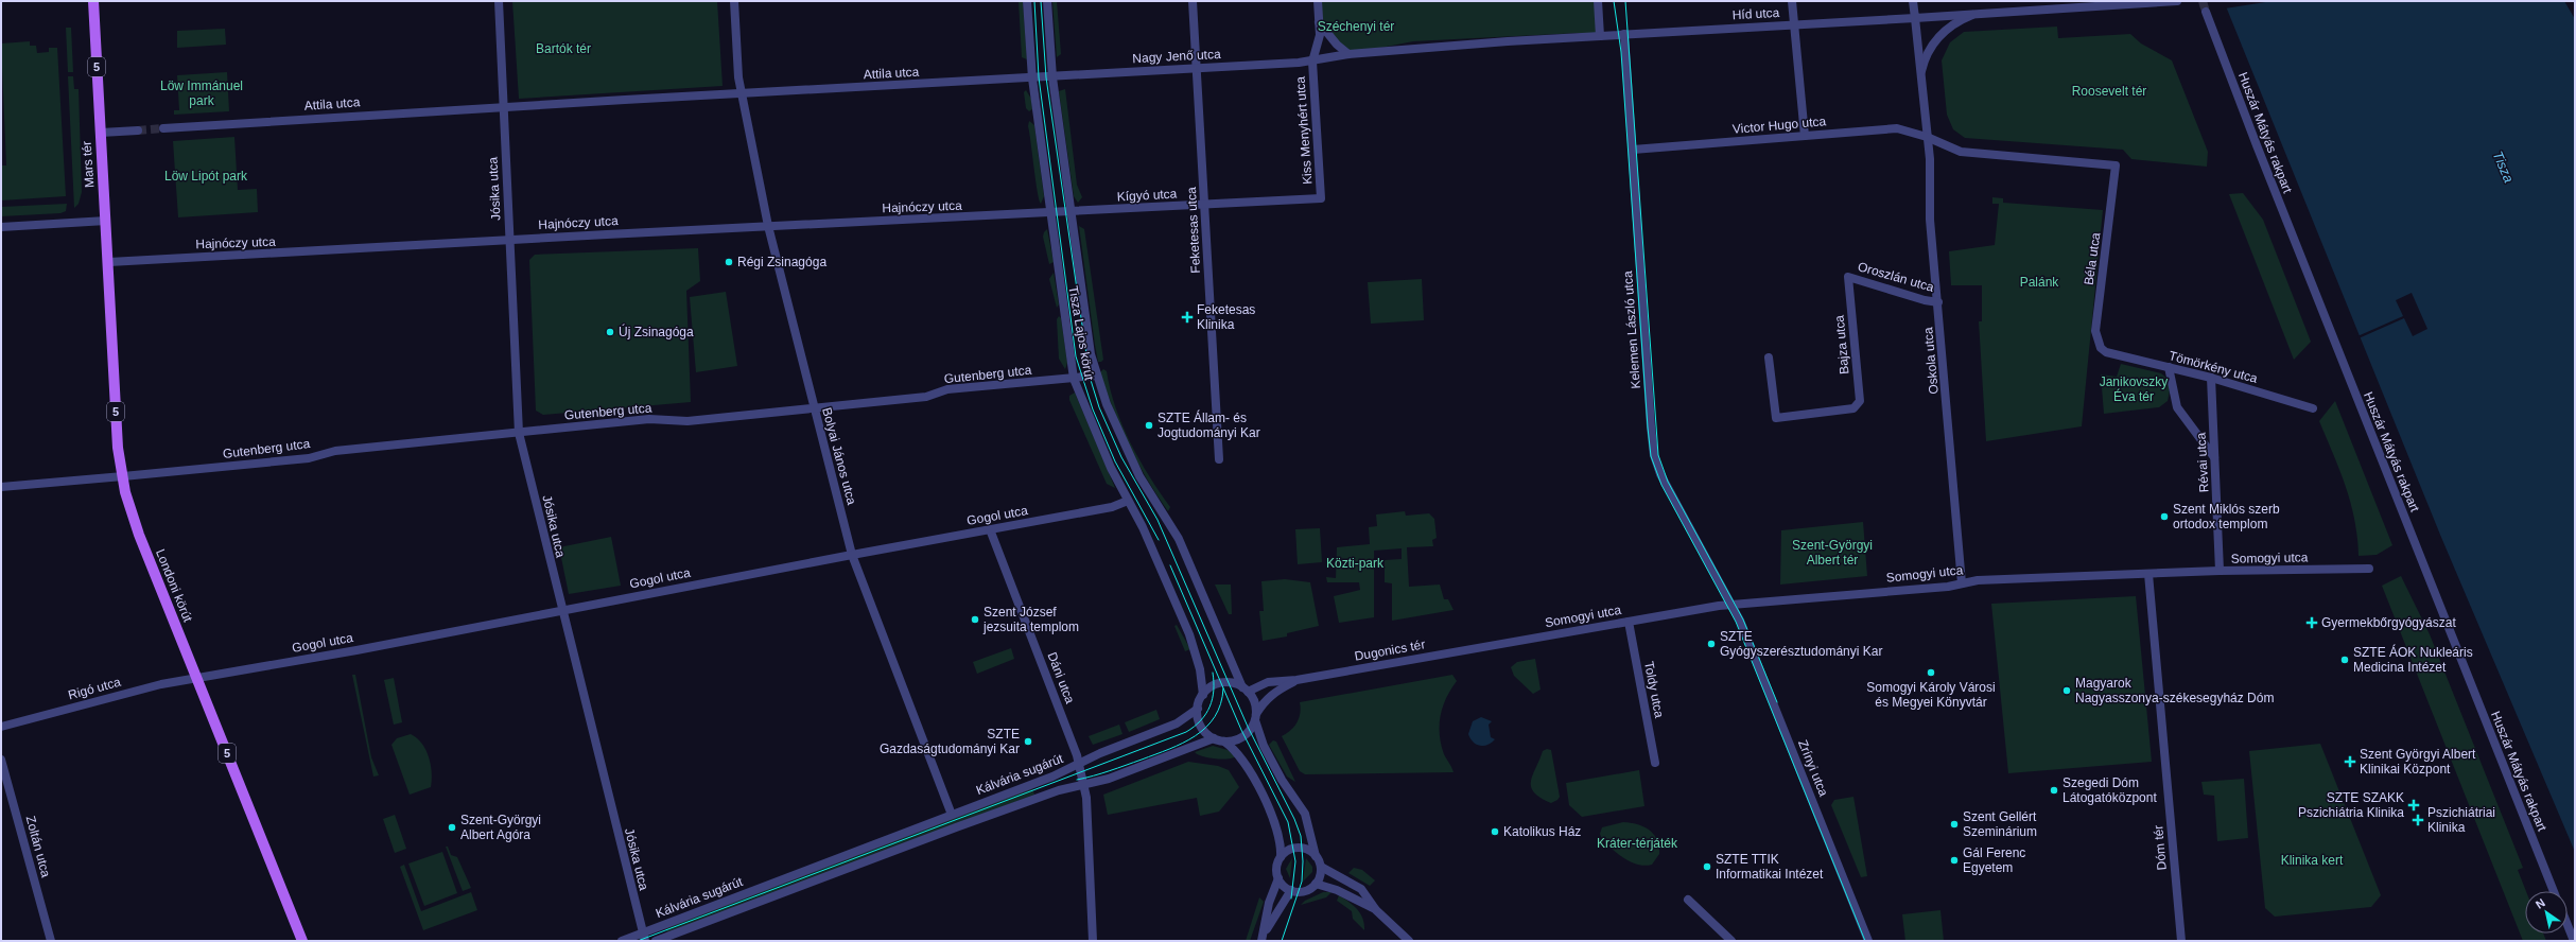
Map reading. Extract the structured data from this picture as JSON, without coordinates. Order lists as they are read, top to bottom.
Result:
{
  "streets": {
    "main road": ["5", "Mars tér", "Londoni körút"],
    "street": [
      "Híd utca",
      "Nagy Jenő utca",
      "Attila utca",
      "Victor Hugo utca",
      "Kiss Menyhért utca",
      "Huszár Mátyás rakpart",
      "Jósika utca",
      "Kígyó utca",
      "Hajnóczy utca",
      "Feketesas utca",
      "Béla utca",
      "Oroszlán utca",
      "Kelemen László utca",
      "Tisza Lajos körút",
      "Bajza utca",
      "Oskola utca",
      "Tömörkény utca",
      "Gutenberg utca",
      "Bolyai János utca",
      "Révai utca",
      "Gogol utca",
      "Somogyi utca",
      "Dugonics tér",
      "Dáni utca",
      "Rigó utca",
      "Toldy utca",
      "Zrínyi utca",
      "Kálvária sugárút",
      "Zoltán utca",
      "Dóm tér"
    ]
  },
  "crossings": [
    ["Híd utca", "Kelemen László utca"],
    ["Nagy Jenő utca", "Attila utca"],
    ["Nagy Jenő utca", "Kiss Menyhért utca"],
    ["Nagy Jenő utca", "Feketesas utca"],
    ["Nagy Jenő utca", "Tisza Lajos körút"],
    ["Attila utca", "Jósika utca"],
    ["Attila utca", "Tisza Lajos körút"],
    ["Attila utca", "Bolyai János utca"],
    ["Victor Hugo utca", "Béla utca"],
    ["Victor Hugo utca", "Kelemen László utca"],
    ["Victor Hugo utca", "Oskola utca"],
    ["Kiss Menyhért utca", "Kígyó utca"],
    ["Mars tér", "Londoni körút"],
    ["Jósika utca", "Hajnóczy utca"],
    ["Jósika utca", "Gutenberg utca"],
    ["Jósika utca", "Gogol utca"],
    ["Jósika utca", "Kálvária sugárút"],
    ["Kígyó utca", "Hajnóczy utca"],
    ["Kígyó utca", "Feketesas utca"],
    ["Kígyó utca", "Tisza Lajos körút"],
    ["Hajnóczy utca", "Tisza Lajos körút"],
    ["Hajnóczy utca", "Bolyai János utca"],
    ["Hajnóczy utca", "Londoni körút"],
    ["Béla utca", "Oskola utca"],
    ["Béla utca", "Tömörkény utca"],
    ["Oroszlán utca", "Bajza utca"],
    ["Oroszlán utca", "Oskola utca"],
    ["Kelemen László utca", "Somogyi utca"],
    ["Kelemen László utca", "Zrínyi utca"],
    ["Tisza Lajos körút", "Gutenberg utca"],
    ["Tisza Lajos körút", "Gogol utca"],
    ["Tisza Lajos körút", "Dugonics tér"],
    ["Oskola utca", "Somogyi utca"],
    ["Tömörkény utca", "Révai utca"],
    ["Gutenberg utca", "Bolyai János utca"],
    ["Gutenberg utca", "Londoni körút"],
    ["Bolyai János utca", "Gogol utca"],
    ["Bolyai János utca", "Kálvária sugárút"],
    ["Révai utca", "Somogyi utca"],
    ["Gogol utca", "Londoni körút"],
    ["Gogol utca", "Dáni utca"],
    ["Gogol utca", "Rigó utca"],
    ["Somogyi utca", "Dugonics tér"],
    ["Somogyi utca", "Toldy utca"],
    ["Somogyi utca", "Zrínyi utca"],
    ["Somogyi utca", "Dóm tér"],
    ["Londoni körút", "Rigó utca"],
    ["Dáni utca", "Kálvária sugárút"]
  ],
  "water": ["Tisza"],
  "parks": [
    "Széchenyi tér",
    "Bartók tér",
    "Löw Immánuel park",
    "Roosevelt tér",
    "Löw Lipót park",
    "Palánk",
    "Janikovszky Éva tér",
    "Szent-Györgyi Albert tér",
    "Közti-park",
    "Kráter-térjáték",
    "Klinika kert"
  ],
  "places": {
    "other": [
      "Régi Zsinagóga",
      "Új Zsinagóga",
      "SZTE Állam- és Jogtudományi Kar",
      "Szent Miklós szerb ortodox templom",
      "Szent József jezsuita templom",
      "SZTE Gyógyszerésztudományi Kar",
      "SZTE ÁOK Nukleáris Medicina Intézet",
      "Somogyi Károly Városi és Megyei Könyvtár",
      "Magyarok Nagyasszonya-székesegyház Dóm",
      "SZTE Gazdaságtudományi Kar",
      "Szegedi Dóm Látogatóközpont",
      "Szent Gellért Szeminárium",
      "Szent-Györgyi Albert Agóra",
      "Katolikus Ház",
      "Gál Ferenc Egyetem",
      "SZTE TTIK Informatikai Intézet"
    ],
    "health": [
      "Feketesas Klinika",
      "Gyermekbőrgyógyászat",
      "Szent Györgyi Albert Klinikai Központ",
      "SZTE SZAKK Pszichiátria Klinika",
      "Pszichiátriai Klinika"
    ]
  },
  "north": "top left"
}
